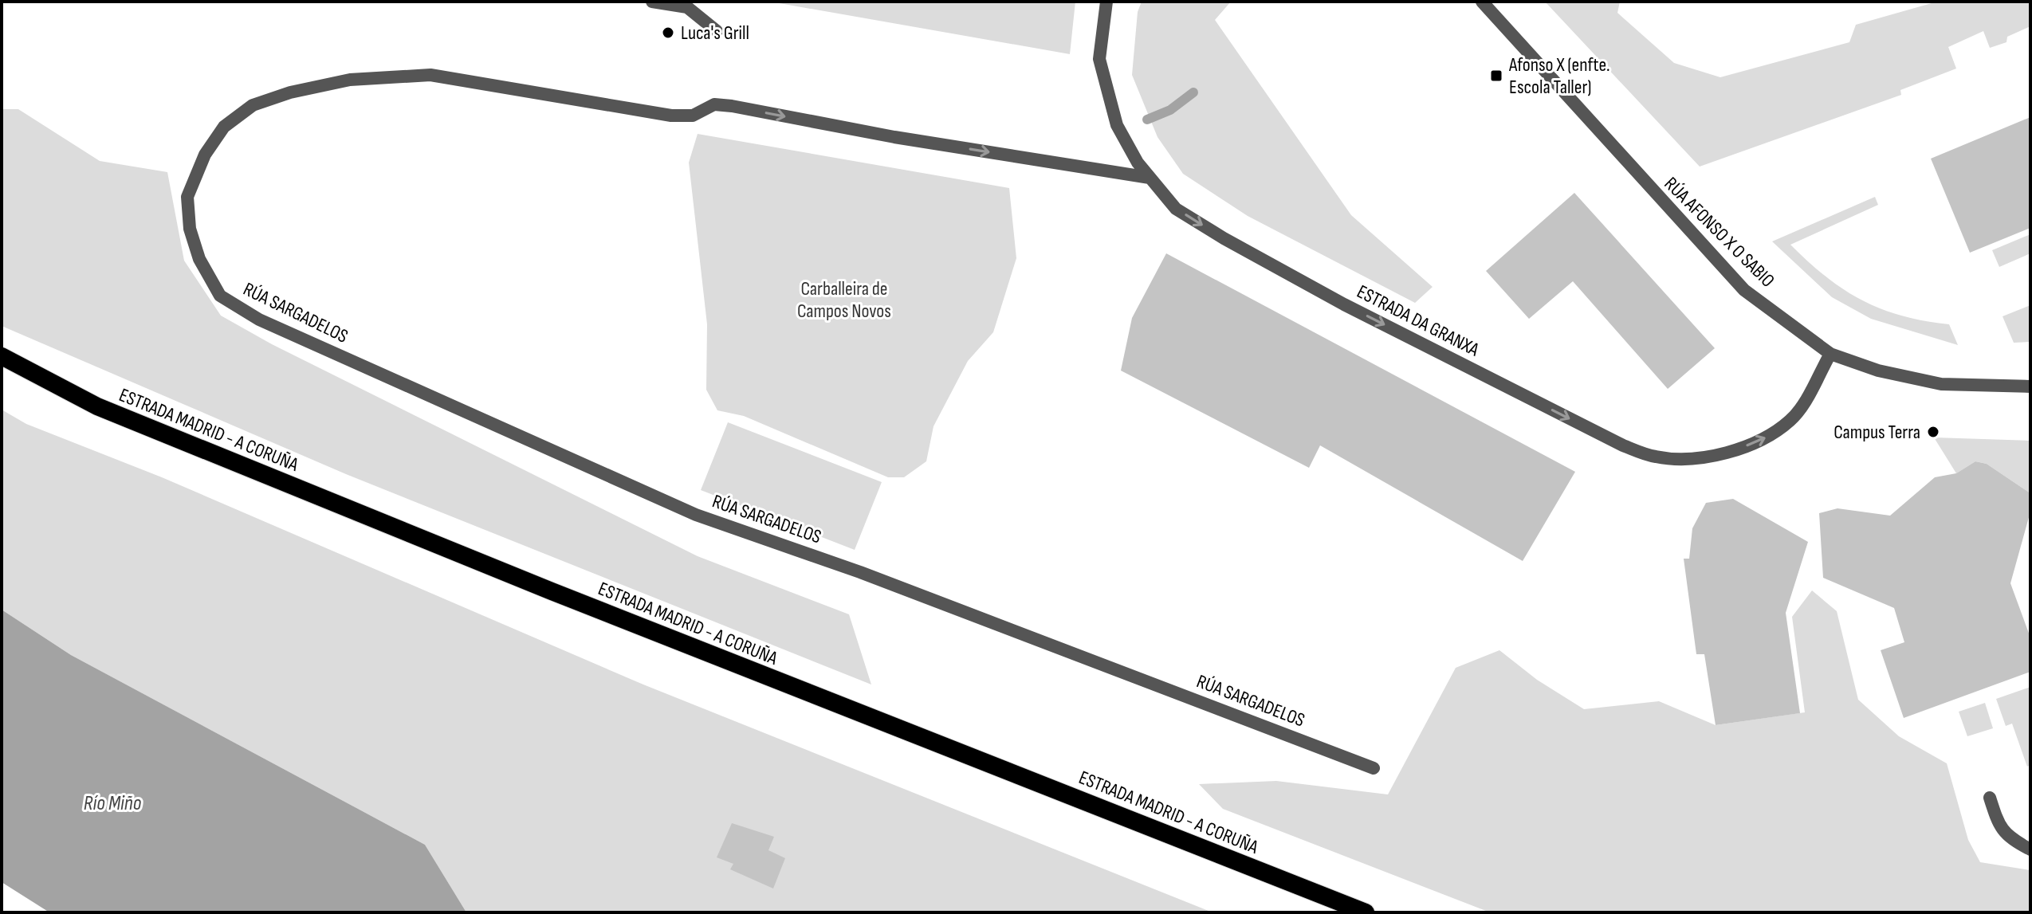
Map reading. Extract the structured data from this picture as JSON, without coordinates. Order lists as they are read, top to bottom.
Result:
{
  "streets": {
    "highway": ["ESTRADA MADRID - A CORUÑA"],
    "street": ["RÚA AFONSO X O SABIO", "RÚA SARGADELOS", "ESTRADA DA GRANXA"]
  },
  "crossings": [
    ["RÚA AFONSO X O SABIO", "ESTRADA DA GRANXA"],
    ["RÚA SARGADELOS", "ESTRADA DA GRANXA"]
  ],
  "one_way": ["ESTRADA DA GRANXA"],
  "water": ["Río Miño"],
  "parks": ["Carballeira de Campos Novos"],
  "places": {
    "other": ["Luca's Grill", "Campus Terra"],
    "transit": ["Afonso X (enfte. Escola Taller)"]
  }
}
